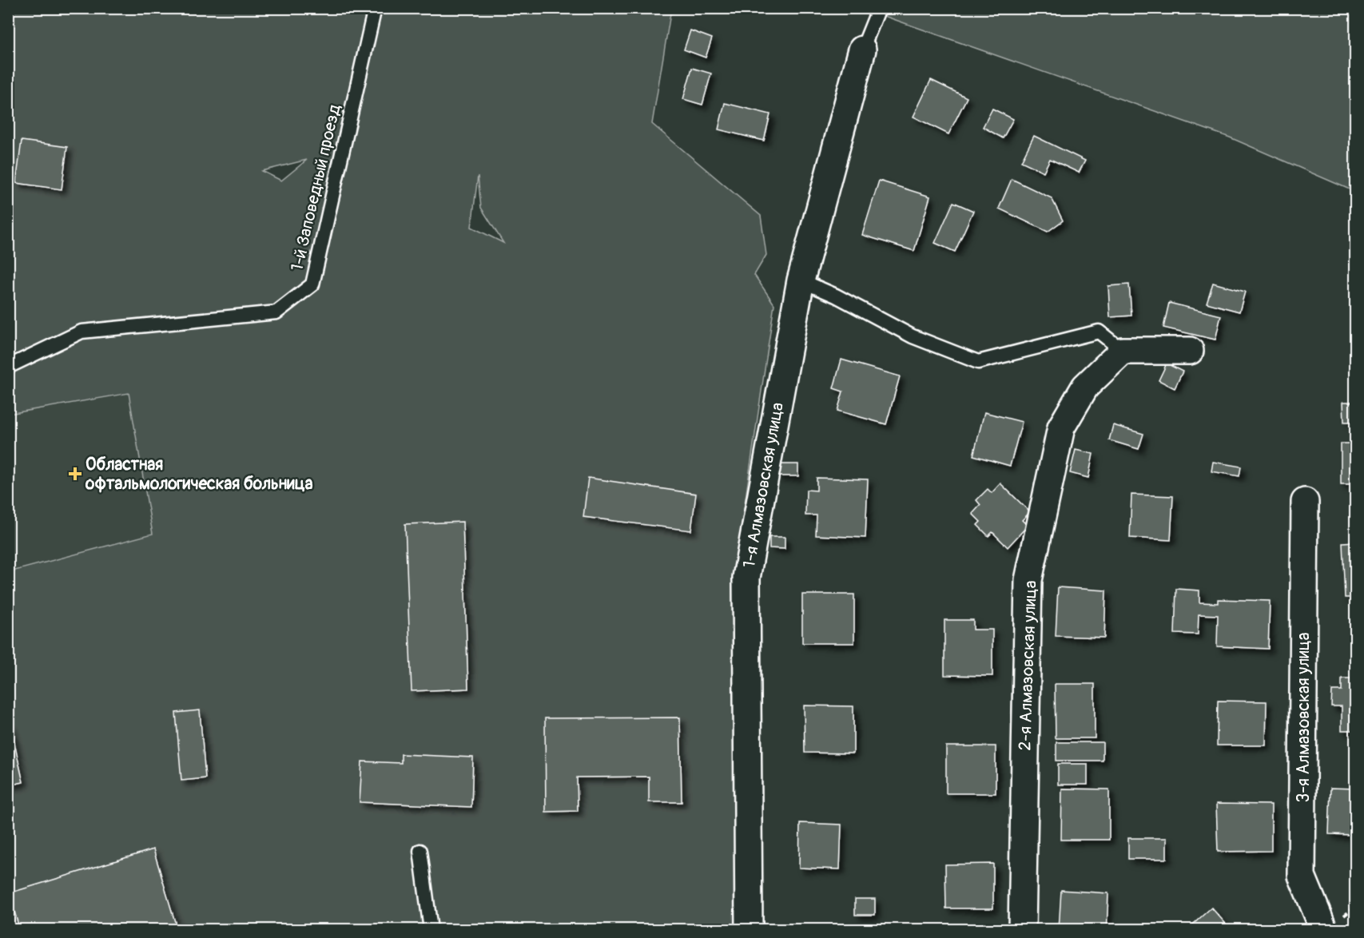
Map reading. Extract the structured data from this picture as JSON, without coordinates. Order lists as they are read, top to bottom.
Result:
{
  "streets": {
    "street": ["1-я Алмазовская улица", "2-я Алмазовская улица", "3-я Алмазовская улица"],
    "lane": ["1-й Заповедный проезд"]
  },
  "places": {
    "health": ["Областная офтальмологическая больница"]
  }
}
